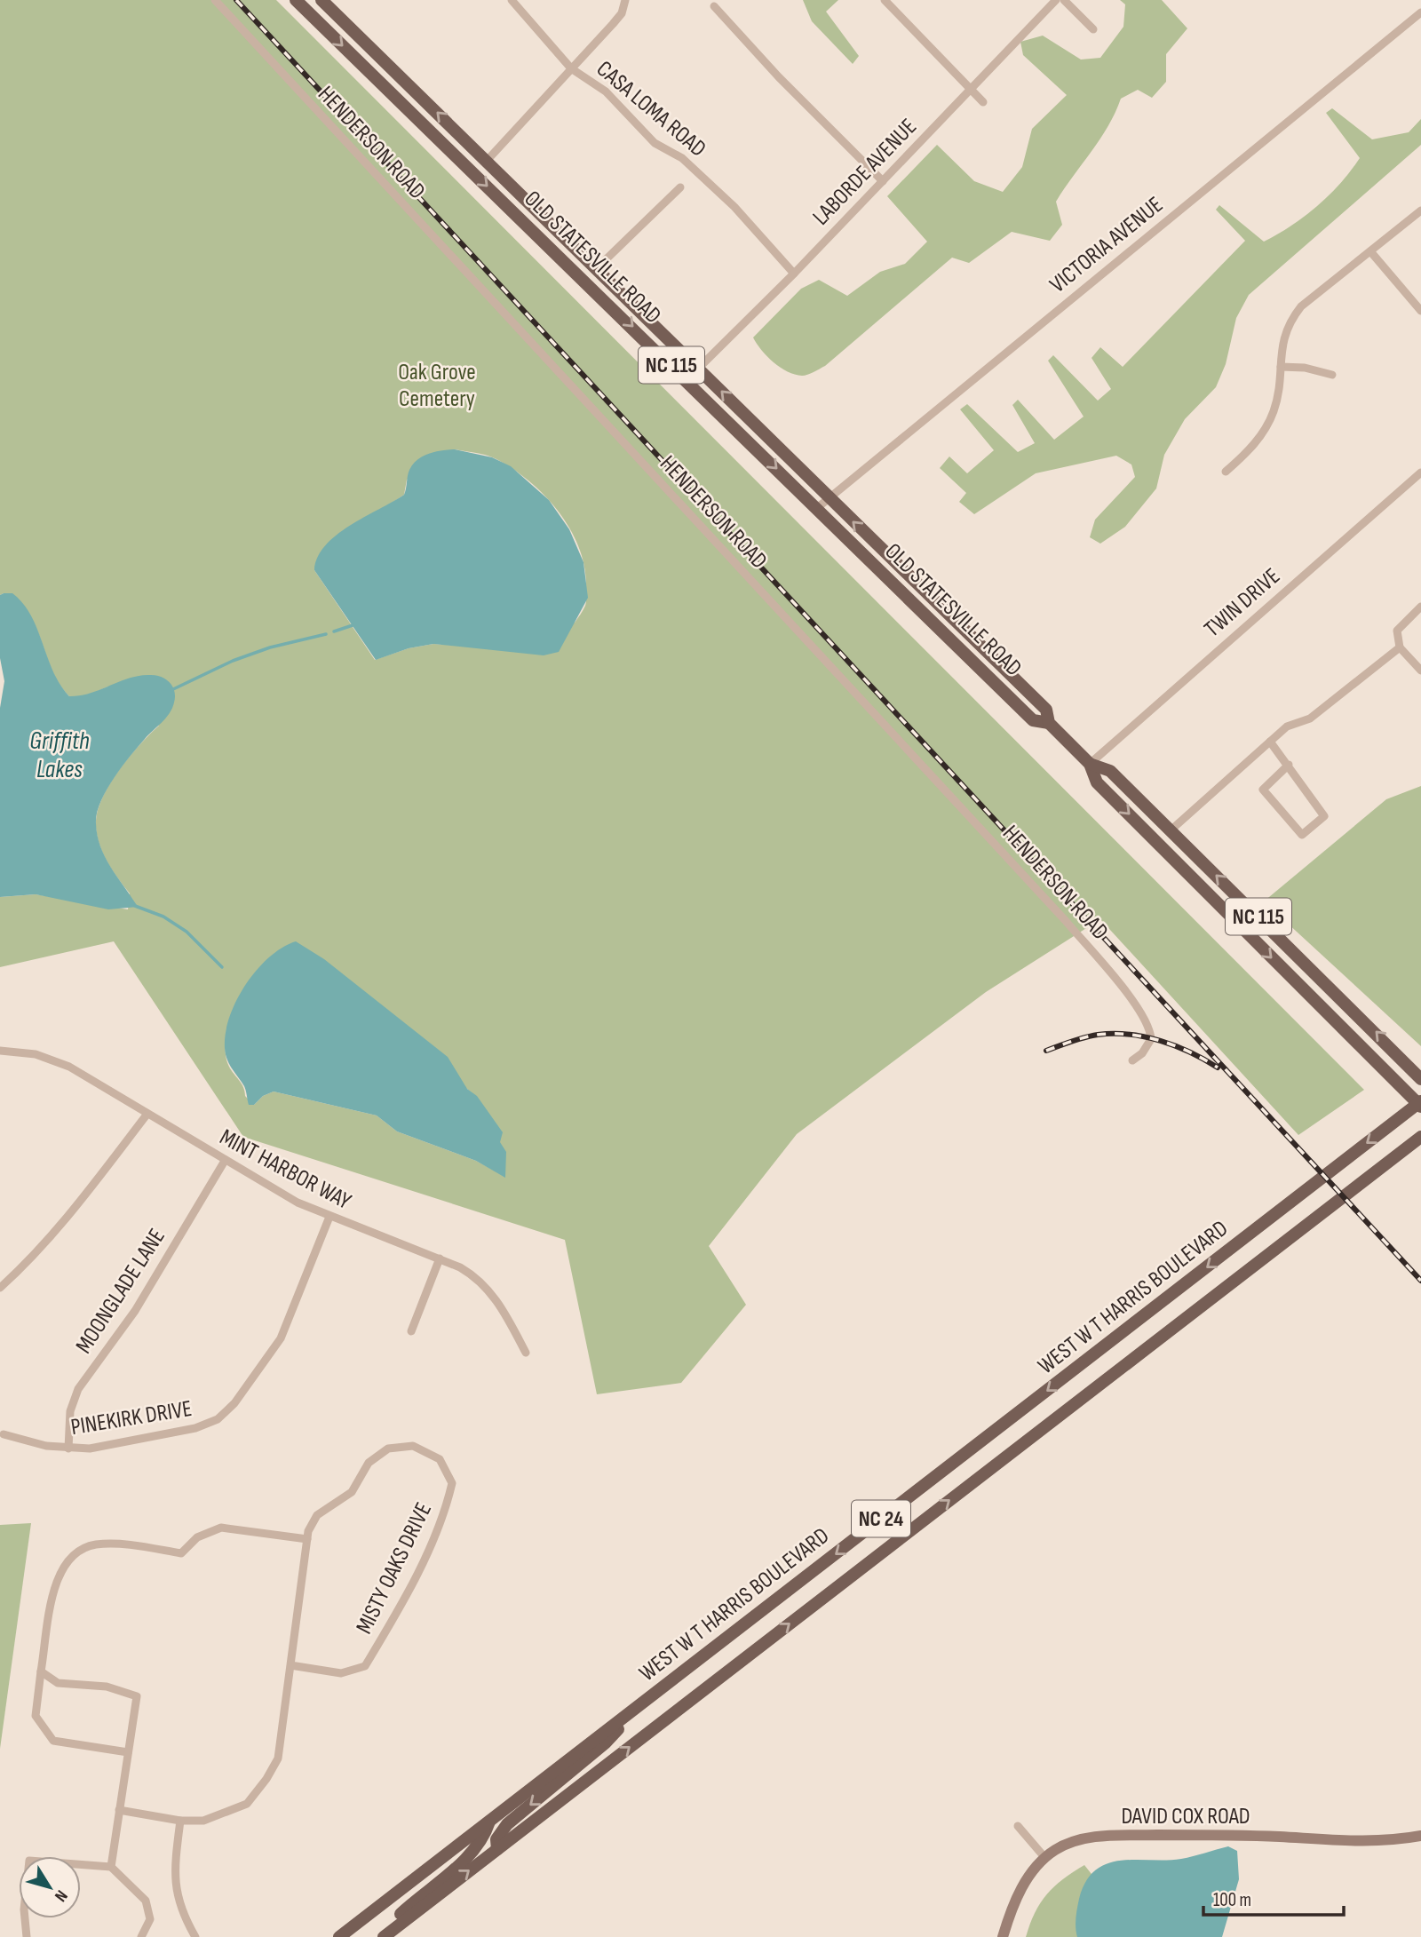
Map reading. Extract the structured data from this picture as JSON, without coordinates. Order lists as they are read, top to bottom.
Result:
{
  "streets": {
    "main road": [
      "OLD STATESVILLE ROAD",
      "NC 115",
      "WEST W T HARRIS BOULEVARD",
      "NC 24",
      "DAVID COX ROAD"
    ],
    "street": [
      "CASA LOMA ROAD",
      "HENDERSON ROAD",
      "LABORDE AVENUE",
      "VICTORIA AVENUE",
      "TWIN DRIVE",
      "MINT HARBOR WAY",
      "MOONGLADE LANE",
      "PINEKIRK DRIVE",
      "MISTY OAKS DRIVE"
    ]
  },
  "crossings": [
    ["CASA LOMA ROAD", "LABORDE AVENUE"],
    ["LABORDE AVENUE", "OLD STATESVILLE ROAD"],
    ["VICTORIA AVENUE", "OLD STATESVILLE ROAD"],
    ["OLD STATESVILLE ROAD", "TWIN DRIVE"],
    ["OLD STATESVILLE ROAD", "WEST W T HARRIS BOULEVARD"],
    ["MINT HARBOR WAY", "MOONGLADE LANE"],
    ["MINT HARBOR WAY", "PINEKIRK DRIVE"],
    ["MOONGLADE LANE", "PINEKIRK DRIVE"]
  ],
  "water": ["Griffith Lakes"],
  "parks": ["Oak Grove Cemetery"],
  "scale_bar": "100 m",
  "north": "bottom right"
}
